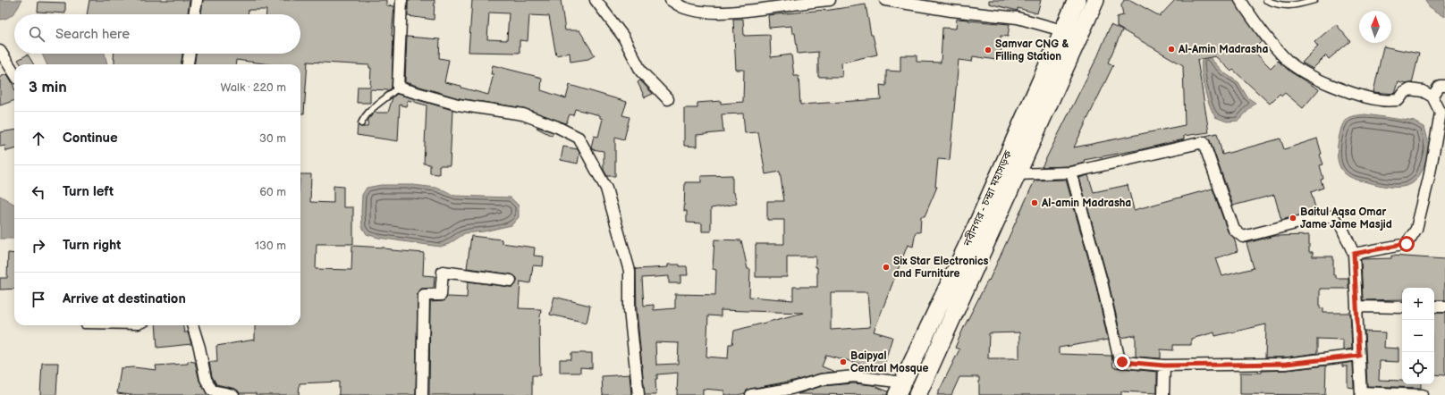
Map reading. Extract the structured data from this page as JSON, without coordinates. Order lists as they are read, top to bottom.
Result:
{
  "streets": {
    "highway": ["নবীনগর - চন্দ্রা মহাসড়ক"]
  },
  "places": [
    "Al-Amin Madrasha",
    "Samvar CNG & Filling Station",
    "Al-amin Madrasha",
    "Baitul Aqsa Omar Jame Jame Masjid",
    "Six Star Electronics and Furniture",
    "Baipyal Central Mosque"
  ],
  "north": "top",
  "page": {
    "search": "Search here",
    "heading": ["3 min", "Walk · 220 m"],
    "list": [
      ["Continue", "30 m"],
      ["Turn left", "60 m"],
      ["Turn right", "130 m"],
      "Arrive at destination"
    ],
    "map_buttons": ["+", "−"]
  }
}
